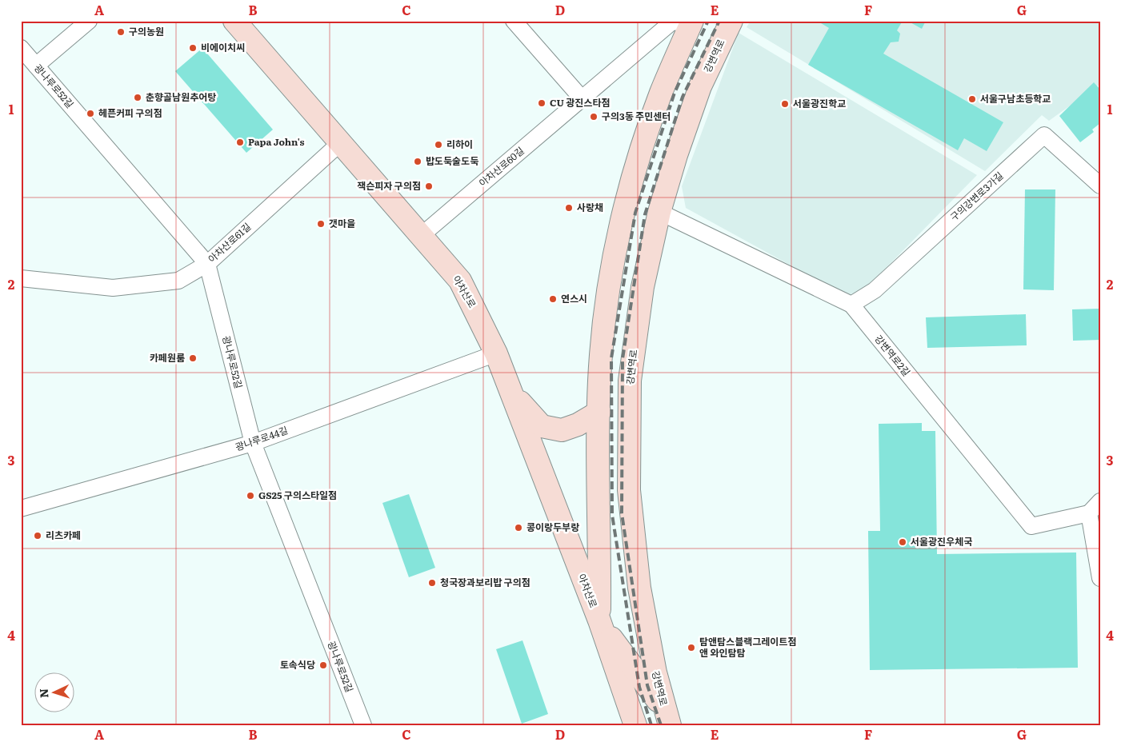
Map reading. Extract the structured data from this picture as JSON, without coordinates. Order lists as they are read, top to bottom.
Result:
{
  "streets": {
    "main road": ["강변역로", "아차산로"],
    "street": [
      "광나루로52길",
      "아차산로60길",
      "구의강변로3가길",
      "아차산로61길",
      "강변역로2길",
      "광나루로44길"
    ]
  },
  "crossings": [
    ["강변역로", "아차산로"],
    ["강변역로", "강변역로2길"],
    ["광나루로52길", "아차산로61길"],
    ["광나루로52길", "광나루로44길"],
    ["아차산로60길", "아차산로"],
    ["구의강변로3가길", "강변역로2길"],
    ["아차산로61길", "아차산로"],
    ["아차산로", "광나루로44길"]
  ],
  "places": [
    "구의농원",
    "비에이치씨",
    "춘향골남원추어탕",
    "서울구남초등학교",
    "CU 광진스타점",
    "서울광진학교",
    "헤픈커피 구의점",
    "구의3동 주민센터",
    "Papa John's",
    "리하이",
    "밥도둑술도둑",
    "잭슨피자 구의점",
    "사랑채",
    "갯마을",
    "연스시",
    "카페원룸",
    "GS25 구의스타일점",
    "콩이랑두부랑",
    "리츠카페",
    "서울광진우체국",
    "청국장과보리밥 구의점",
    "탐앤탐스블랙그레이트점 앤 와인탐탐",
    "토속식당"
  ],
  "north": "left",
  "grid": {
    "columns": [
      "A",
      "B",
      "C",
      "D",
      "E",
      "F",
      "G"
    ],
    "rows": [
      "1",
      "2",
      "3",
      "4"
    ]
  }
}
